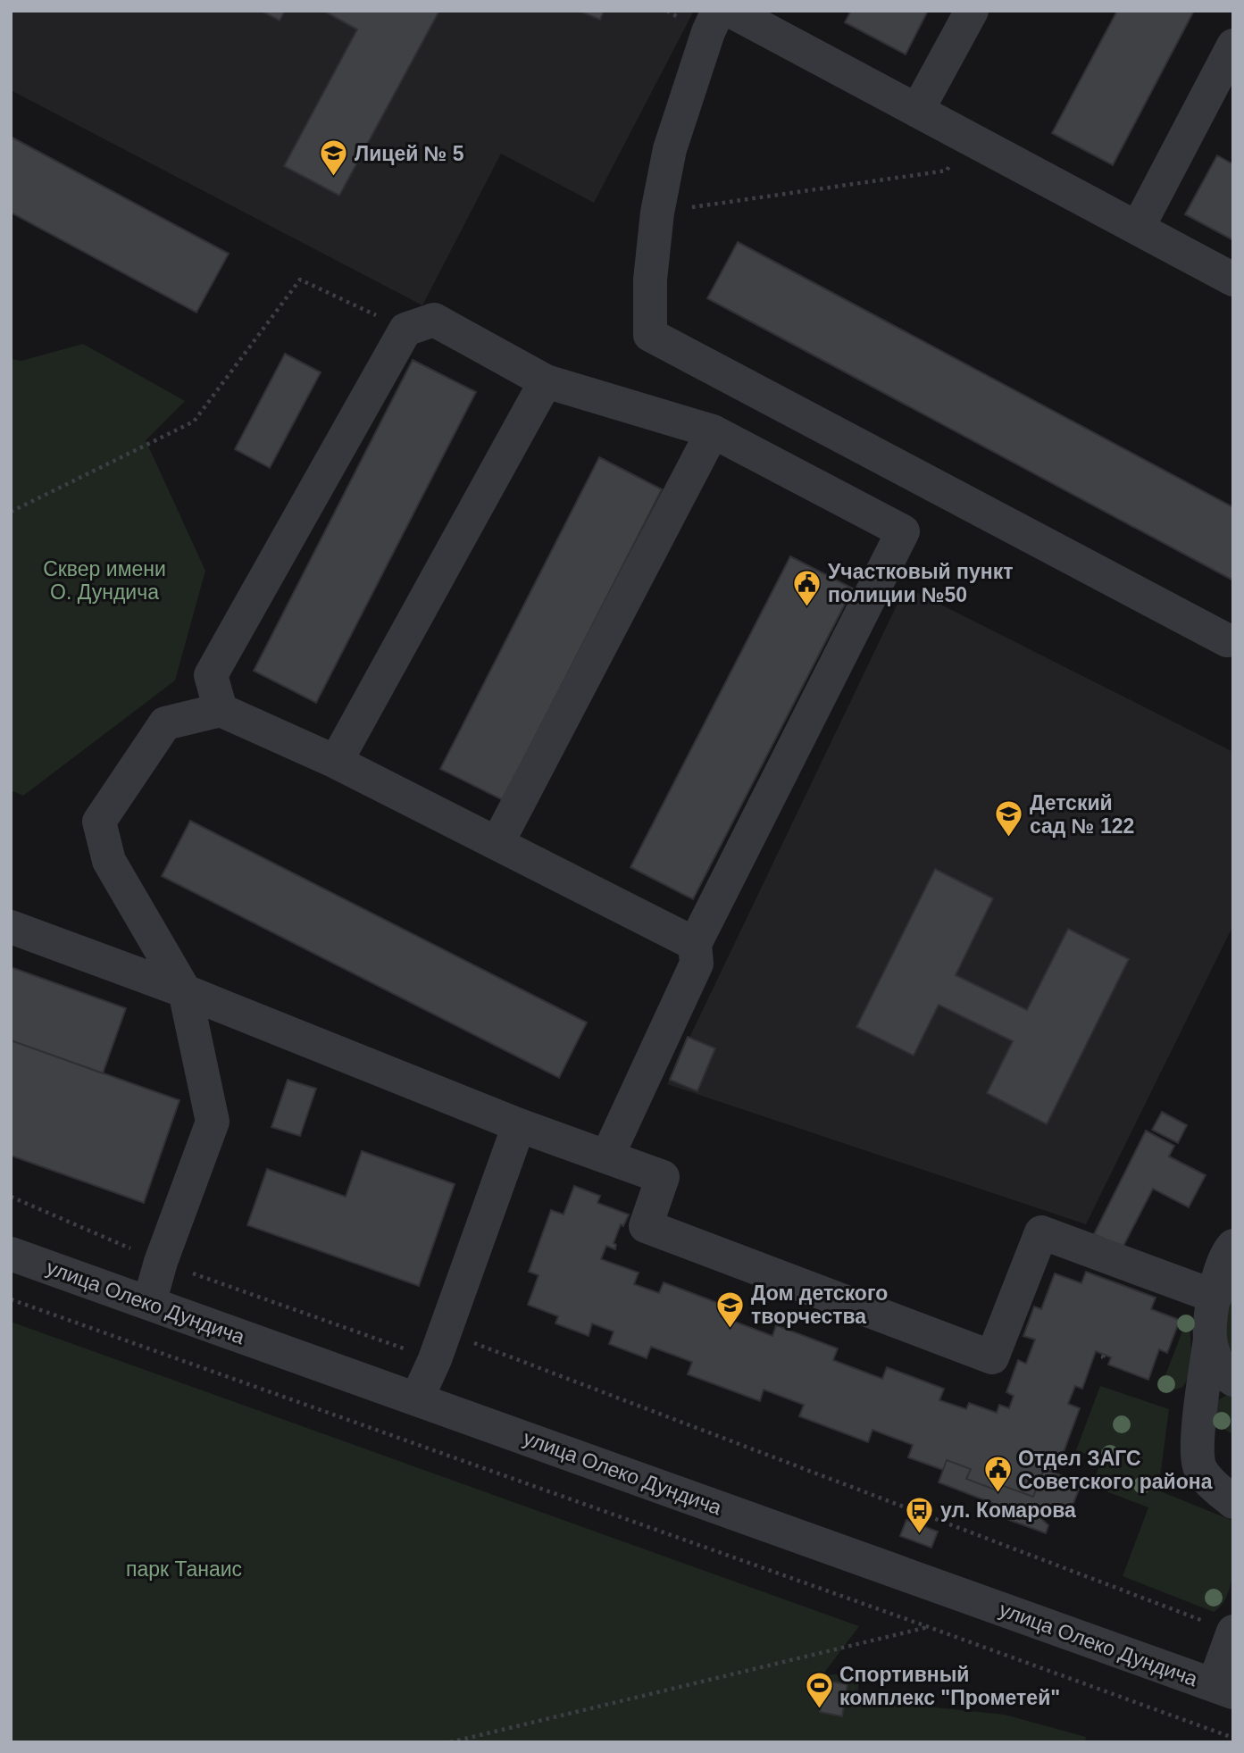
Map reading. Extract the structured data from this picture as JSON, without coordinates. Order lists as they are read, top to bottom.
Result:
{
  "streets": {
    "street": ["улица Олеко Дундича"]
  },
  "parks": ["Сквер имени О. Дундича", "парк Танаис"],
  "places": {
    "school or university": ["Лицей № 5", "Детский сад № 122", "Дом детского творчества"],
    "public building": ["Участковый пункт полиции №50", "Отдел ЗАГС Советского района"],
    "bus stop": ["ул. Комарова"],
    "sports": ["Спортивный комплекс \"Прометей\""]
  }
}
